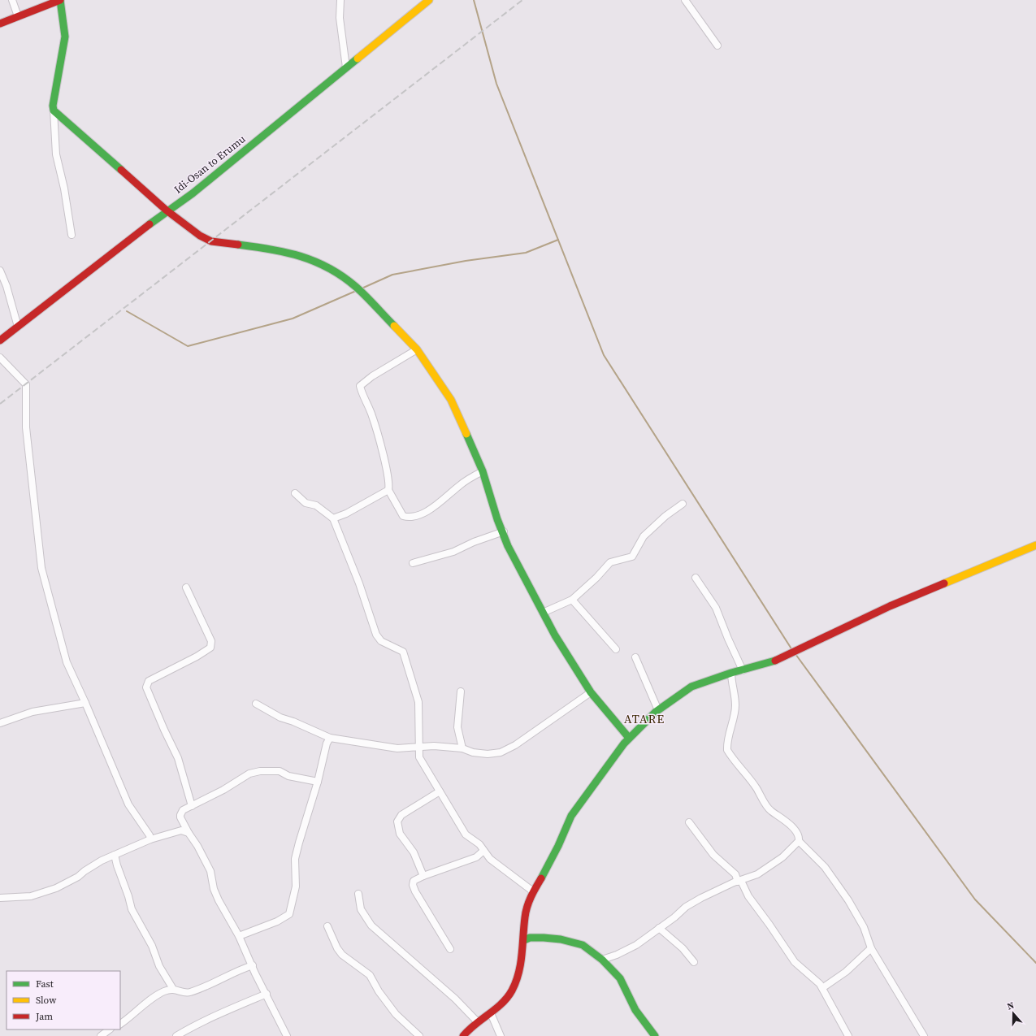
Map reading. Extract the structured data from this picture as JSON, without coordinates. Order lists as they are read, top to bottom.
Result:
{
  "streets": {
    "street": ["Idi-Osan to Erumu"]
  },
  "districts": ["ATARE"],
  "legend": ["Fast", "Slow", "Jam"],
  "north": "top"
}
